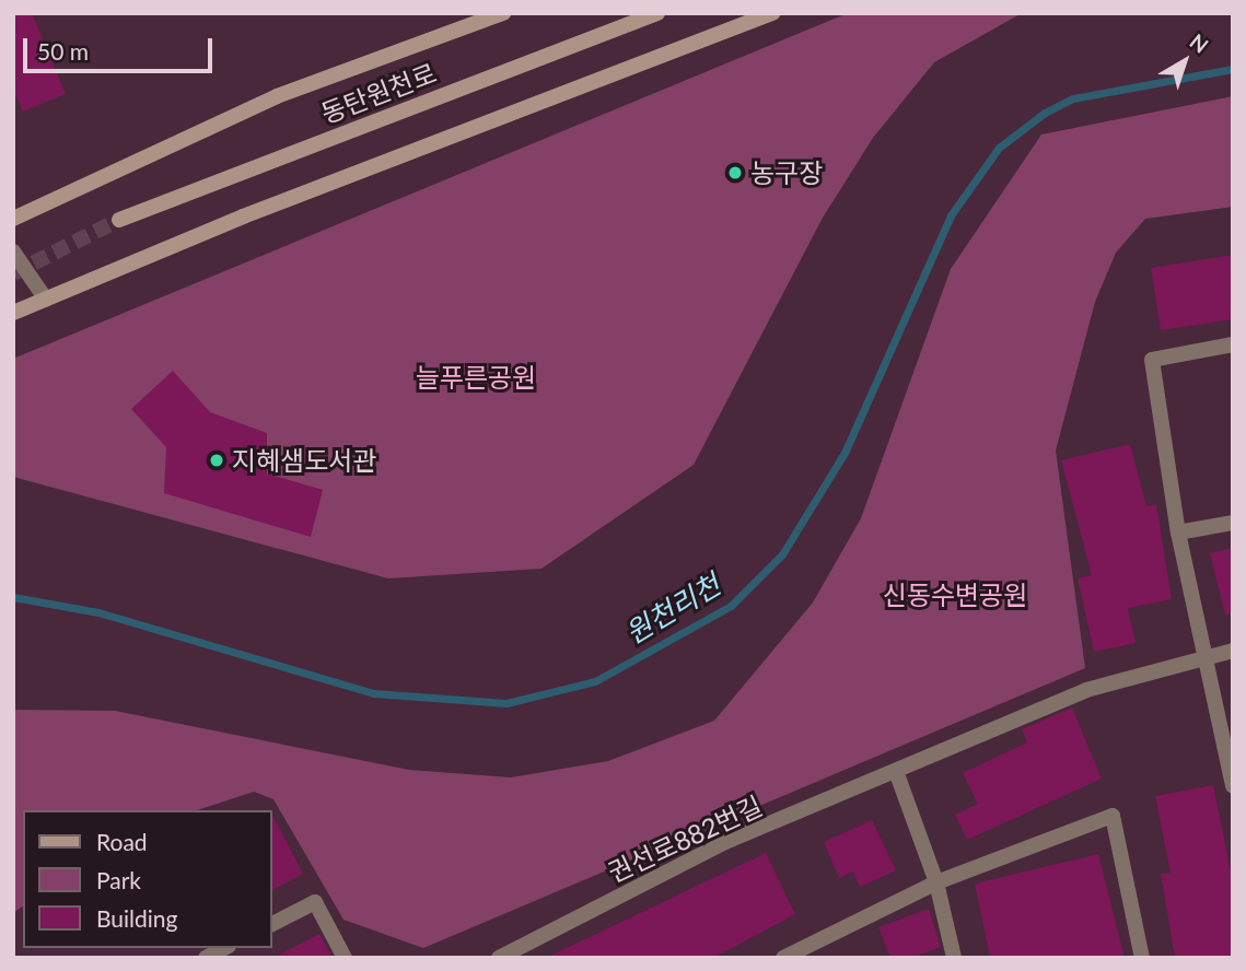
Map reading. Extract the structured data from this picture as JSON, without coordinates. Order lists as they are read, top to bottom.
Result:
{
  "streets": {
    "main road": ["동탄원천로"],
    "street": ["권선로882번길"]
  },
  "water": ["원천리천"],
  "parks": ["늘푸른공원", "신동수변공원"],
  "places": ["농구장", "지혜샘도서관"],
  "legend": ["Road", "Park", "Building"],
  "scale_bar": "50 m",
  "north": "top right"
}
